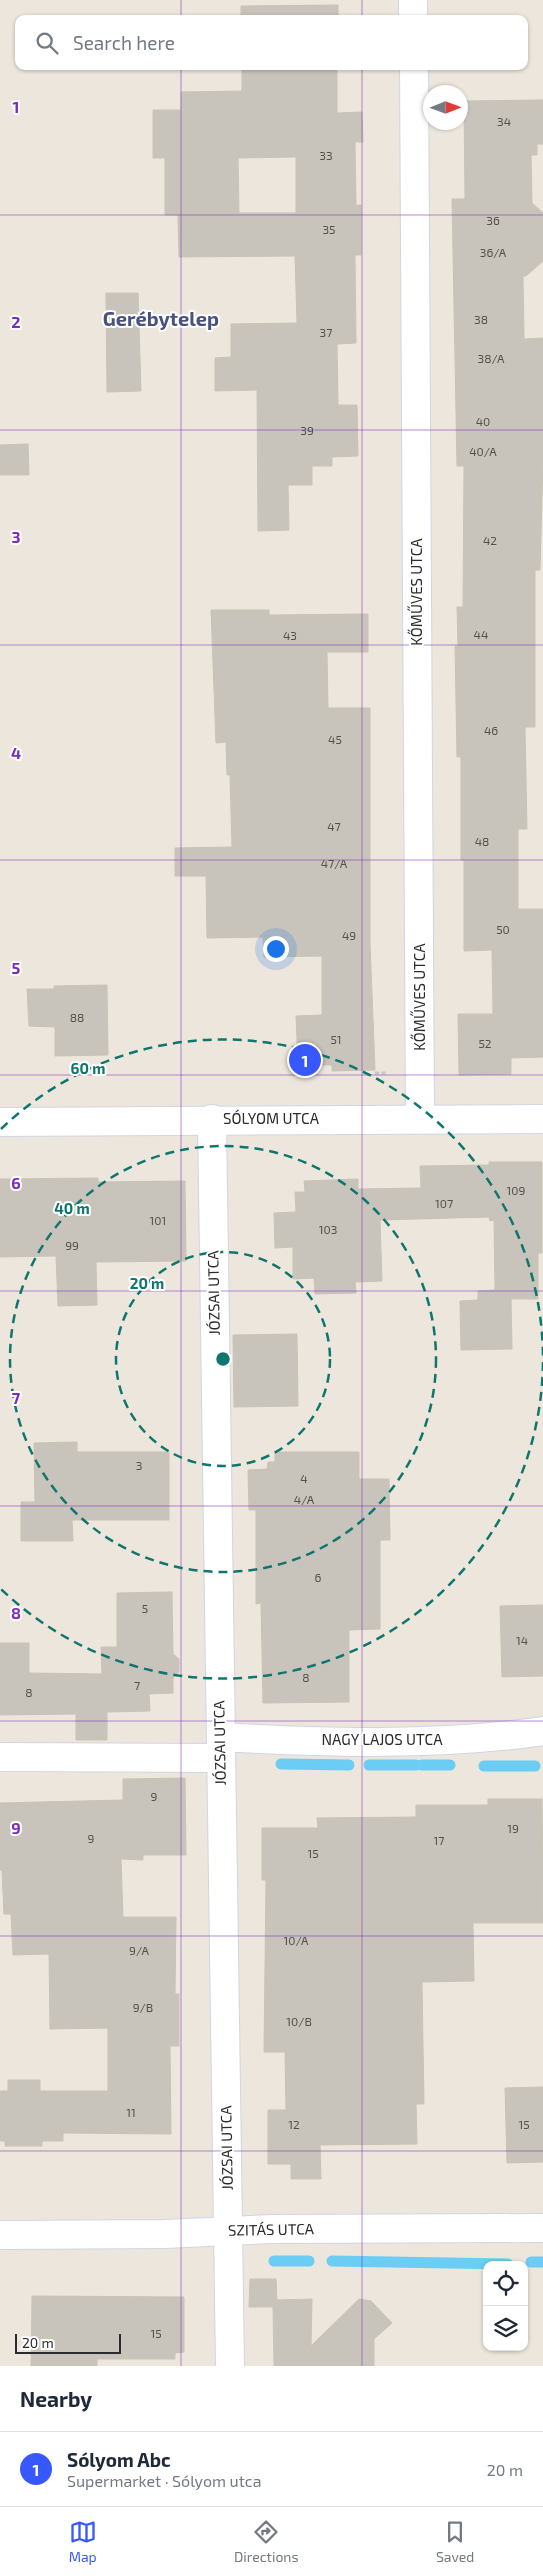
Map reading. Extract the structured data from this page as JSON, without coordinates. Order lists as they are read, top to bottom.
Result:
{
  "streets": {
    "street": [
      "KŐMŰVES UTCA",
      "SÓLYOM UTCA",
      "JÓZSAI UTCA",
      "NAGY LAJOS UTCA",
      "SZITÁS UTCA"
    ]
  },
  "crossings": [
    ["KŐMŰVES UTCA", "SÓLYOM UTCA"],
    ["SÓLYOM UTCA", "JÓZSAI UTCA"],
    ["JÓZSAI UTCA", "NAGY LAJOS UTCA"],
    ["JÓZSAI UTCA", "SZITÁS UTCA"]
  ],
  "districts": ["Gerébytelep"],
  "house_numbers": [
    "34",
    "33",
    "36",
    "35",
    "36/A",
    "38",
    "37",
    "38/A",
    "40",
    "39",
    "40/A",
    "42",
    "44",
    "43",
    "46",
    "45",
    "47",
    "48",
    "47/A",
    "50",
    "49",
    "88",
    "51",
    "52",
    "109",
    "107",
    "101",
    "103",
    "99",
    "3",
    "4",
    "4/A",
    "6",
    "5",
    "14",
    "8",
    "7",
    "8",
    "9",
    "19",
    "9",
    "17",
    "15",
    "10/A",
    "9/A",
    "9/B",
    "10/B",
    "11",
    "12",
    "15",
    "15"
  ],
  "scale_bar": "20 m",
  "north": "right",
  "page": {
    "search": "Search here",
    "pins": "1",
    "scale": "20 m",
    "heading": "Nearby",
    "list": [
      {
        "mark": "1",
        "name": "Sólyom Abc",
        "note": "Supermarket · Sólyom utca",
        "value": "20 m"
      }
    ],
    "nav": ["Map", "Directions", "Saved"]
  },
  "grid": {
    "rows": [
      "1",
      "2",
      "3",
      "4",
      "5",
      "6",
      "7",
      "8",
      "9"
    ]
  },
  "rings": ["60 m", "40 m", "20 m"]
}
